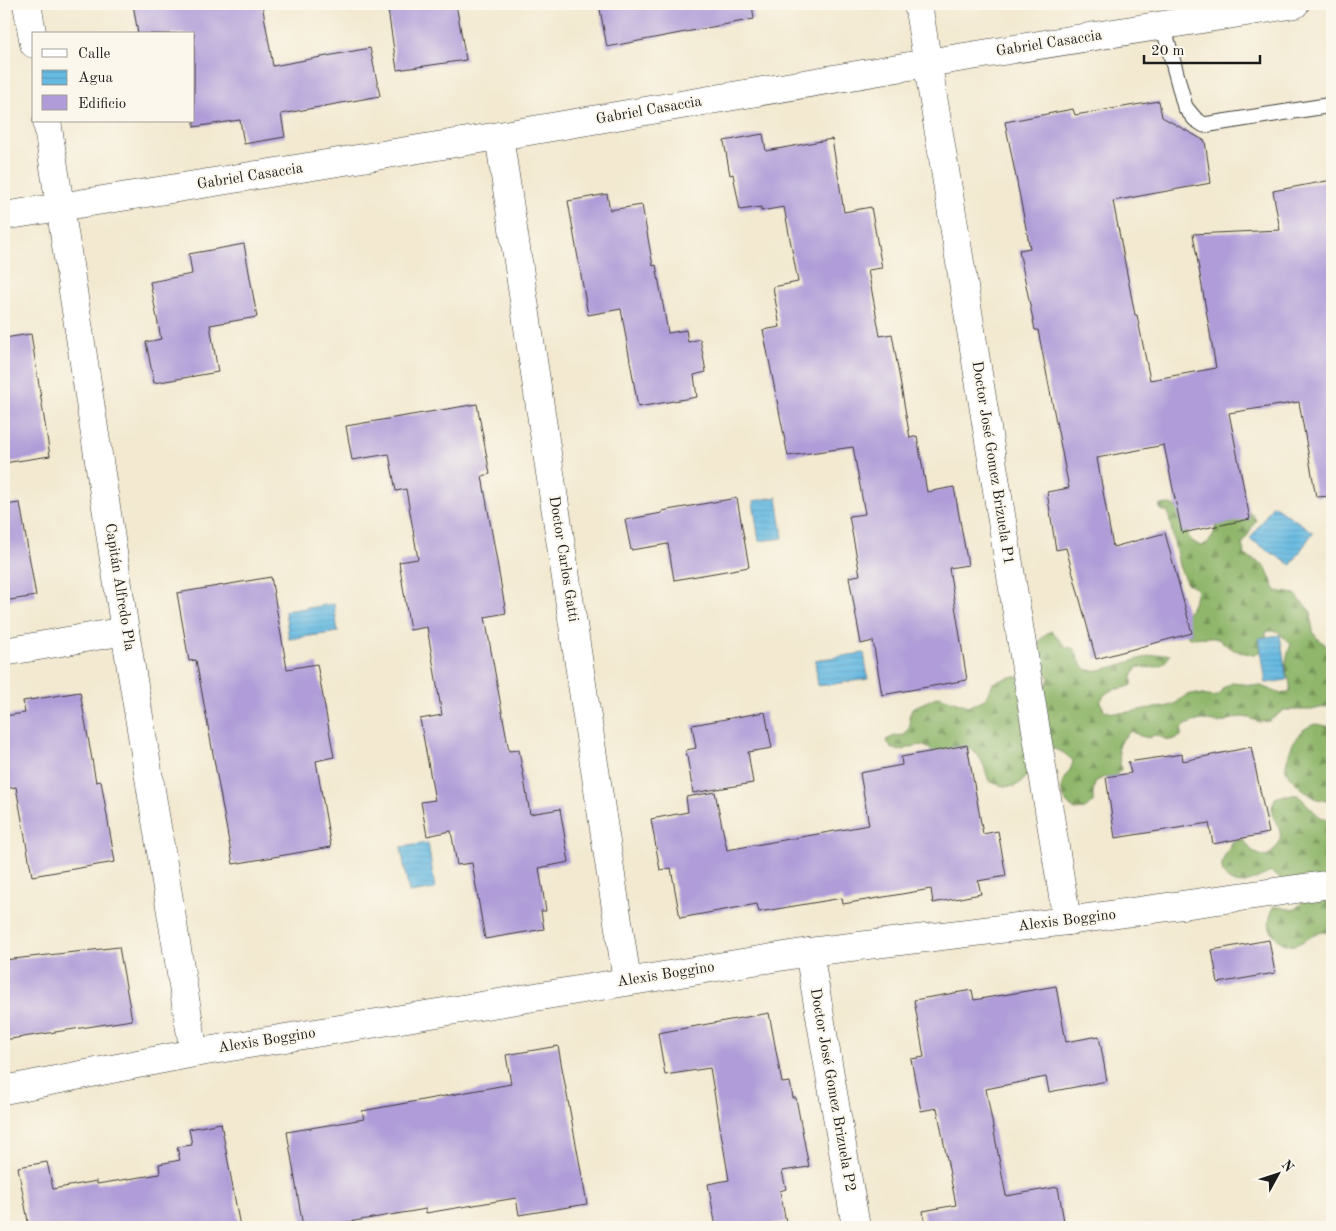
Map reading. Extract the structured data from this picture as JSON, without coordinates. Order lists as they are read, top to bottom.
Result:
{
  "streets": {
    "street": [
      "Gabriel Casaccia",
      "Doctor José Gomez Brizuela P1",
      "Doctor Carlos Gatti",
      "Capitán Alfredo Pla",
      "Alexis Boggino",
      "Doctor José Gomez Brizuela P2"
    ]
  },
  "crossings": [
    ["Gabriel Casaccia", "Doctor José Gomez Brizuela P1"],
    ["Gabriel Casaccia", "Doctor Carlos Gatti"],
    ["Gabriel Casaccia", "Capitán Alfredo Pla"],
    ["Doctor José Gomez Brizuela P1", "Alexis Boggino"],
    ["Doctor Carlos Gatti", "Alexis Boggino"],
    ["Capitán Alfredo Pla", "Alexis Boggino"],
    ["Alexis Boggino", "Doctor José Gomez Brizuela P2"]
  ],
  "legend": ["Calle", "Agua", "Edificio"],
  "scale_bar": "20 m",
  "north": "top right"
}
